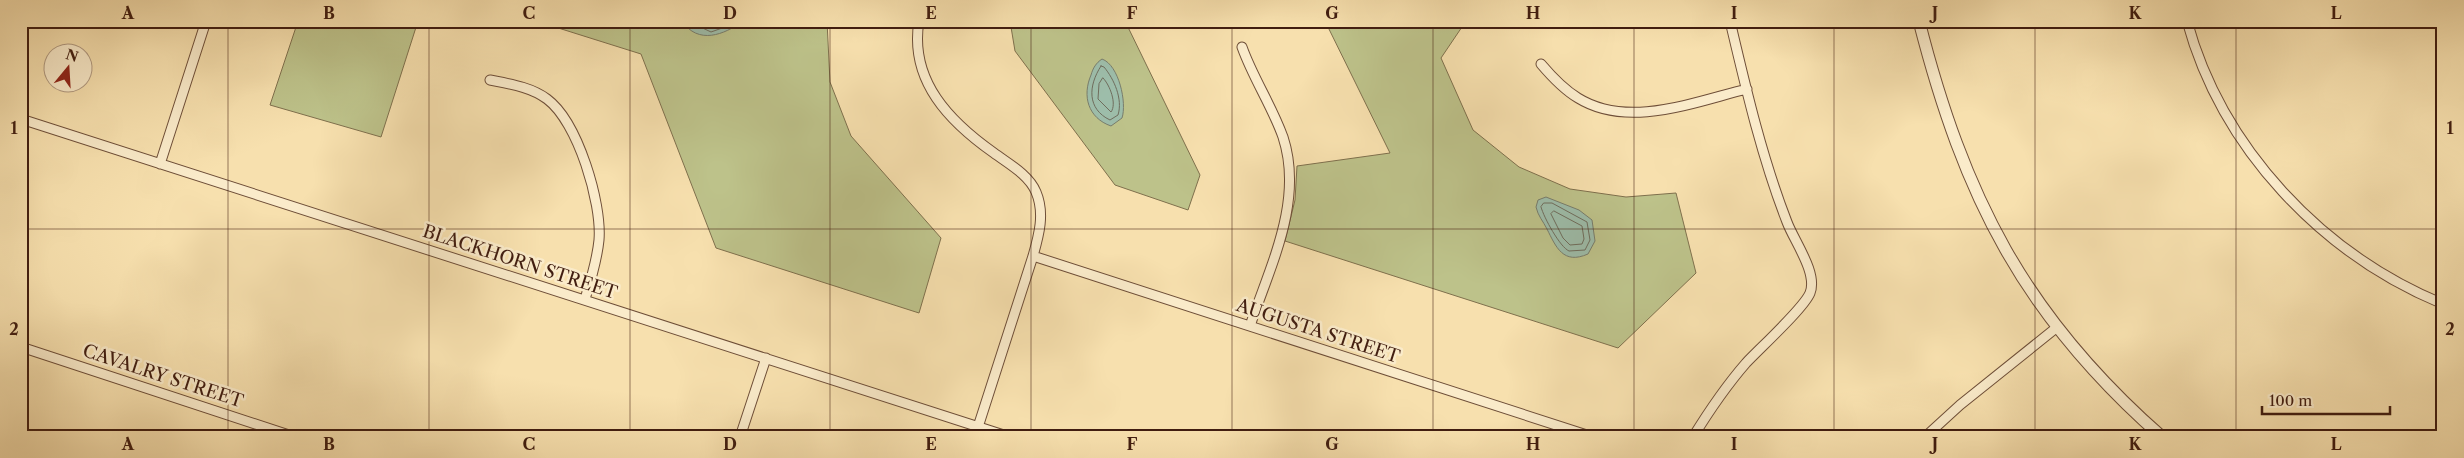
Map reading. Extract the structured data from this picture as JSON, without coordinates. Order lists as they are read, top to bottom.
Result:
{
  "streets": {
    "street": ["BLACKHORN STREET", "AUGUSTA STREET", "CAVALRY STREET"]
  },
  "scale_bar": "100 m",
  "north": "top",
  "grid": {
    "columns": [
      "A",
      "B",
      "C",
      "D",
      "E",
      "F",
      "G",
      "H",
      "I",
      "J",
      "K",
      "L"
    ],
    "rows": ["1", "2"]
  }
}
